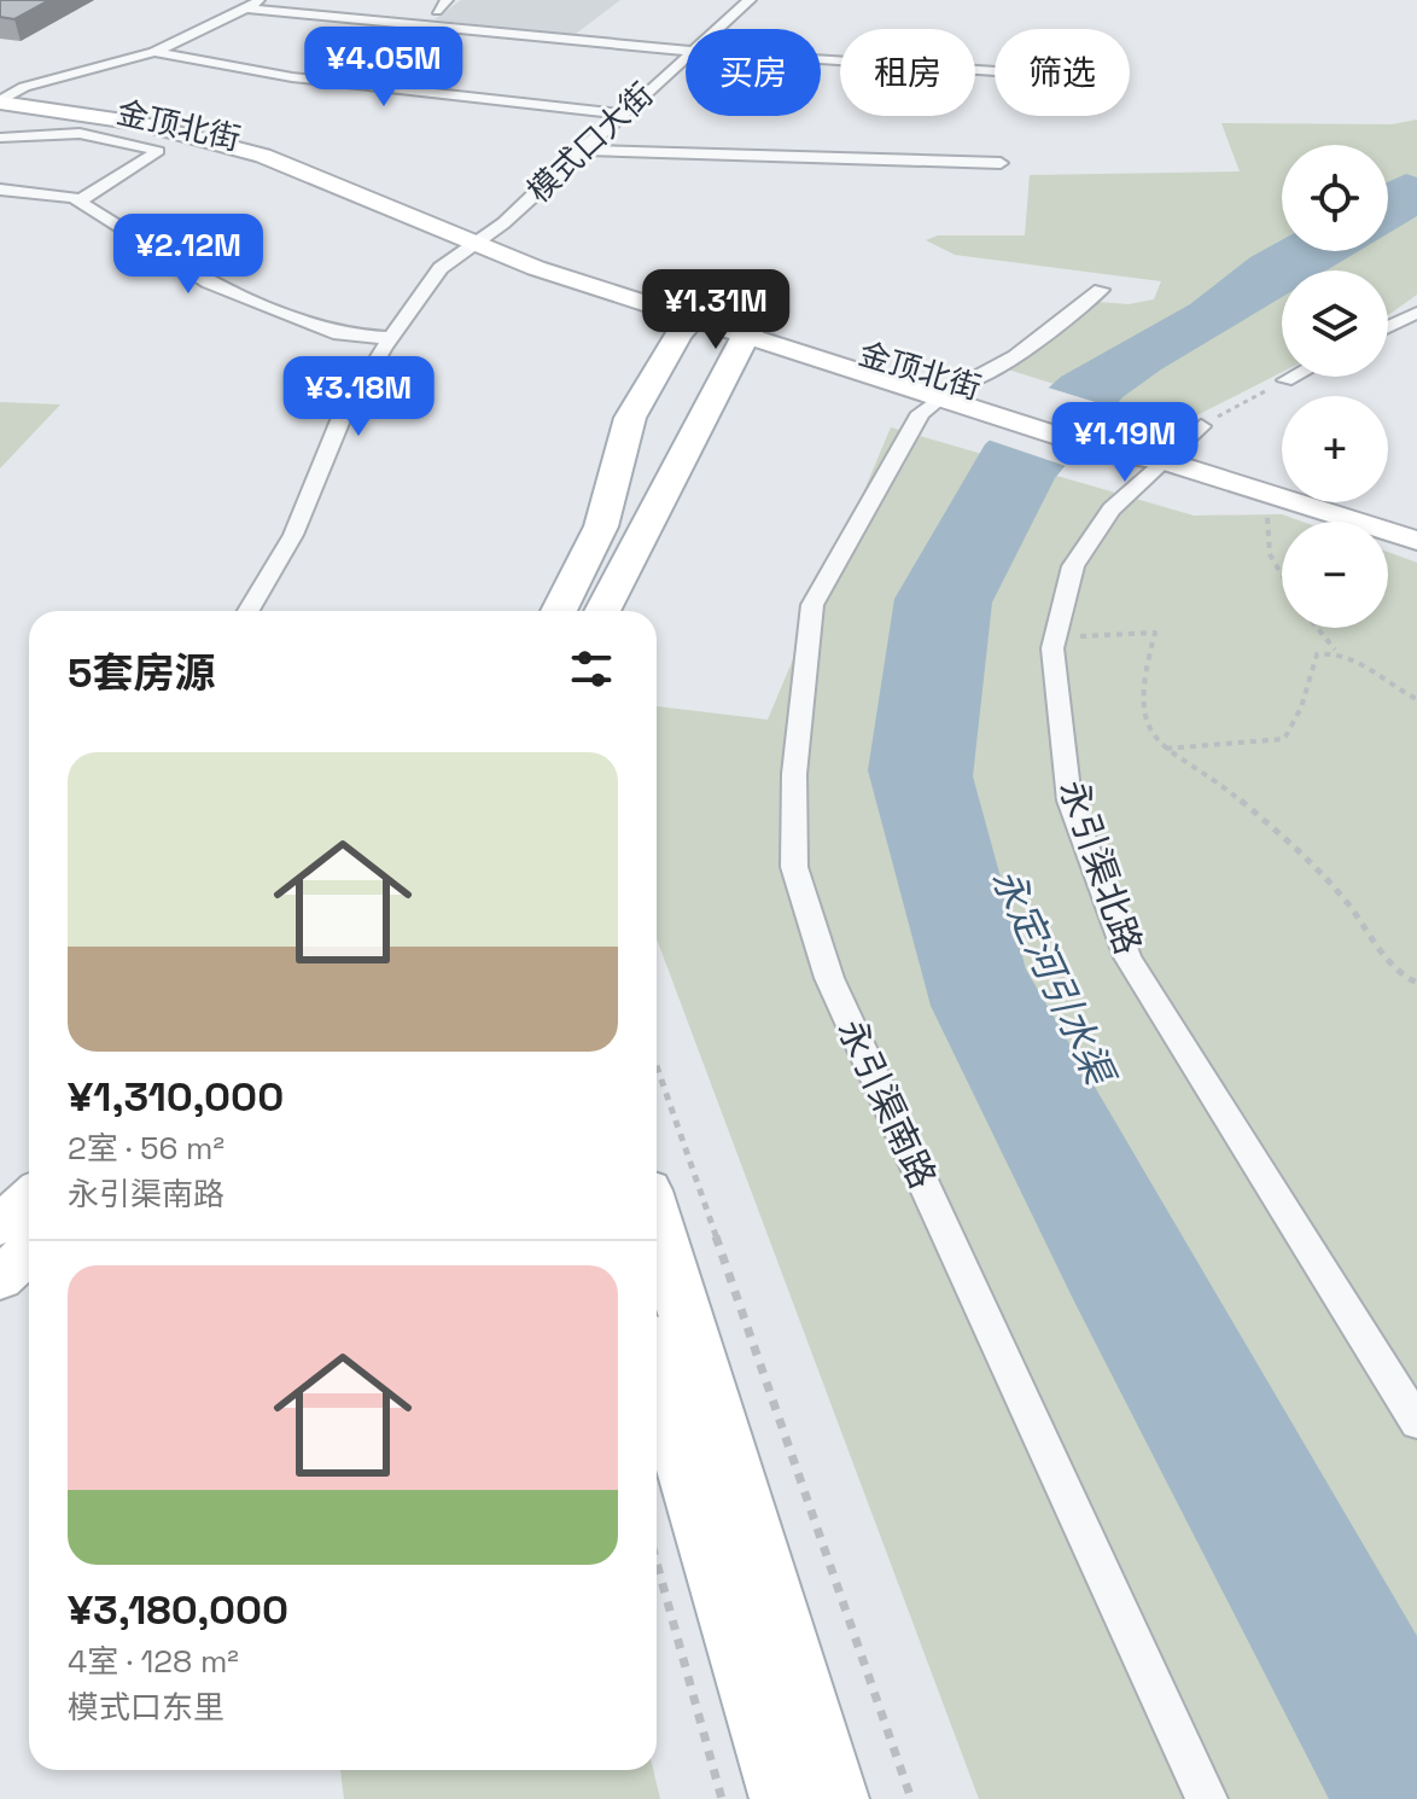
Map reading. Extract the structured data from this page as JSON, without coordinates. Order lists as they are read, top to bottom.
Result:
{
  "streets": {
    "main road": ["金顶北街"],
    "street": ["模式口大街", "永引渠北路", "永引渠南路"]
  },
  "crossings": [
    ["金顶北街", "模式口大街"],
    ["金顶北街", "永引渠北路"],
    ["金顶北街", "永引渠南路"]
  ],
  "water": ["永定河引水渠"],
  "page": {
    "price": [
      "¥4.05M",
      "¥2.12M",
      "¥1.31M",
      "¥3.18M",
      "¥1.19M"
    ],
    "chip": ["买房", "租房", "筛选"],
    "map_buttons": ["+", "−"],
    "heading": "5套房源",
    "list": [
      {
        "name": "¥1,310,000",
        "note": "2室 · 56 m² · 永引渠南路"
      },
      {
        "name": "¥3,180,000",
        "note": "4室 · 128 m² · 模式口东里"
      }
    ]
  }
}
